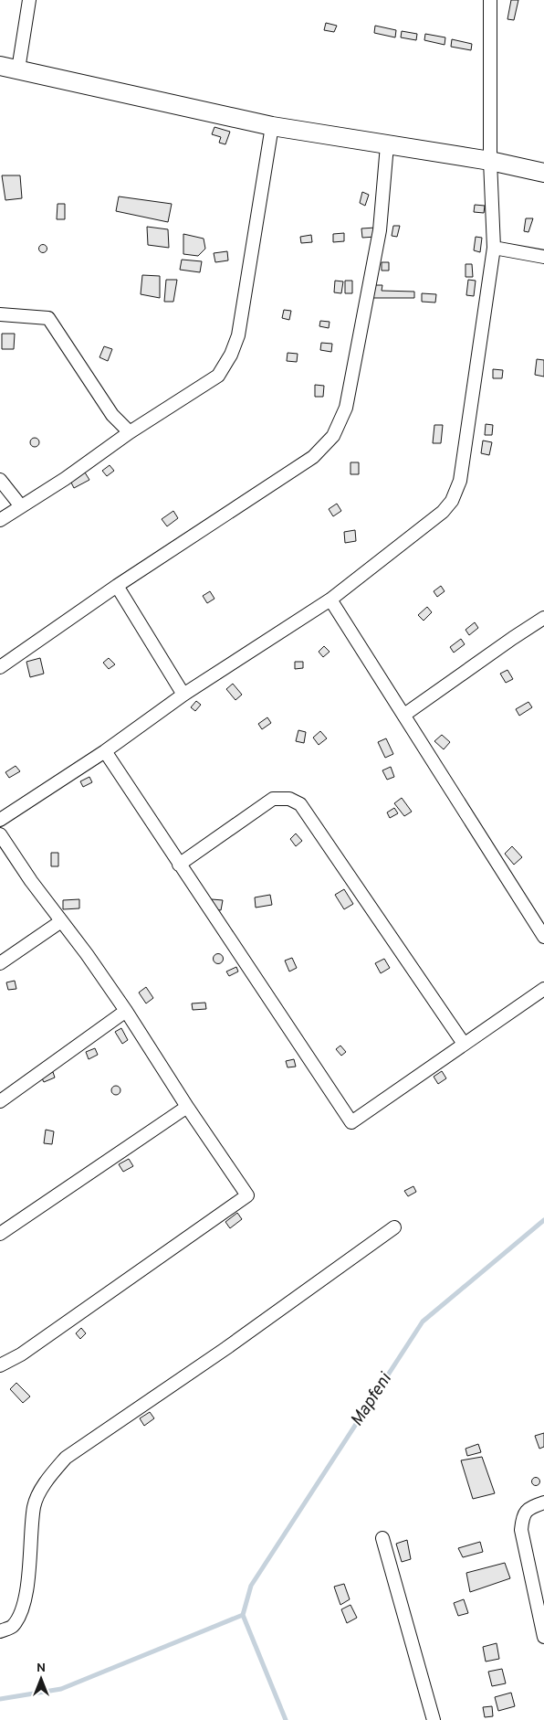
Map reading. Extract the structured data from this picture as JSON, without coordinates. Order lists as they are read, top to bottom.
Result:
{
  "water": ["Mapfeni"],
  "north": "top"
}
